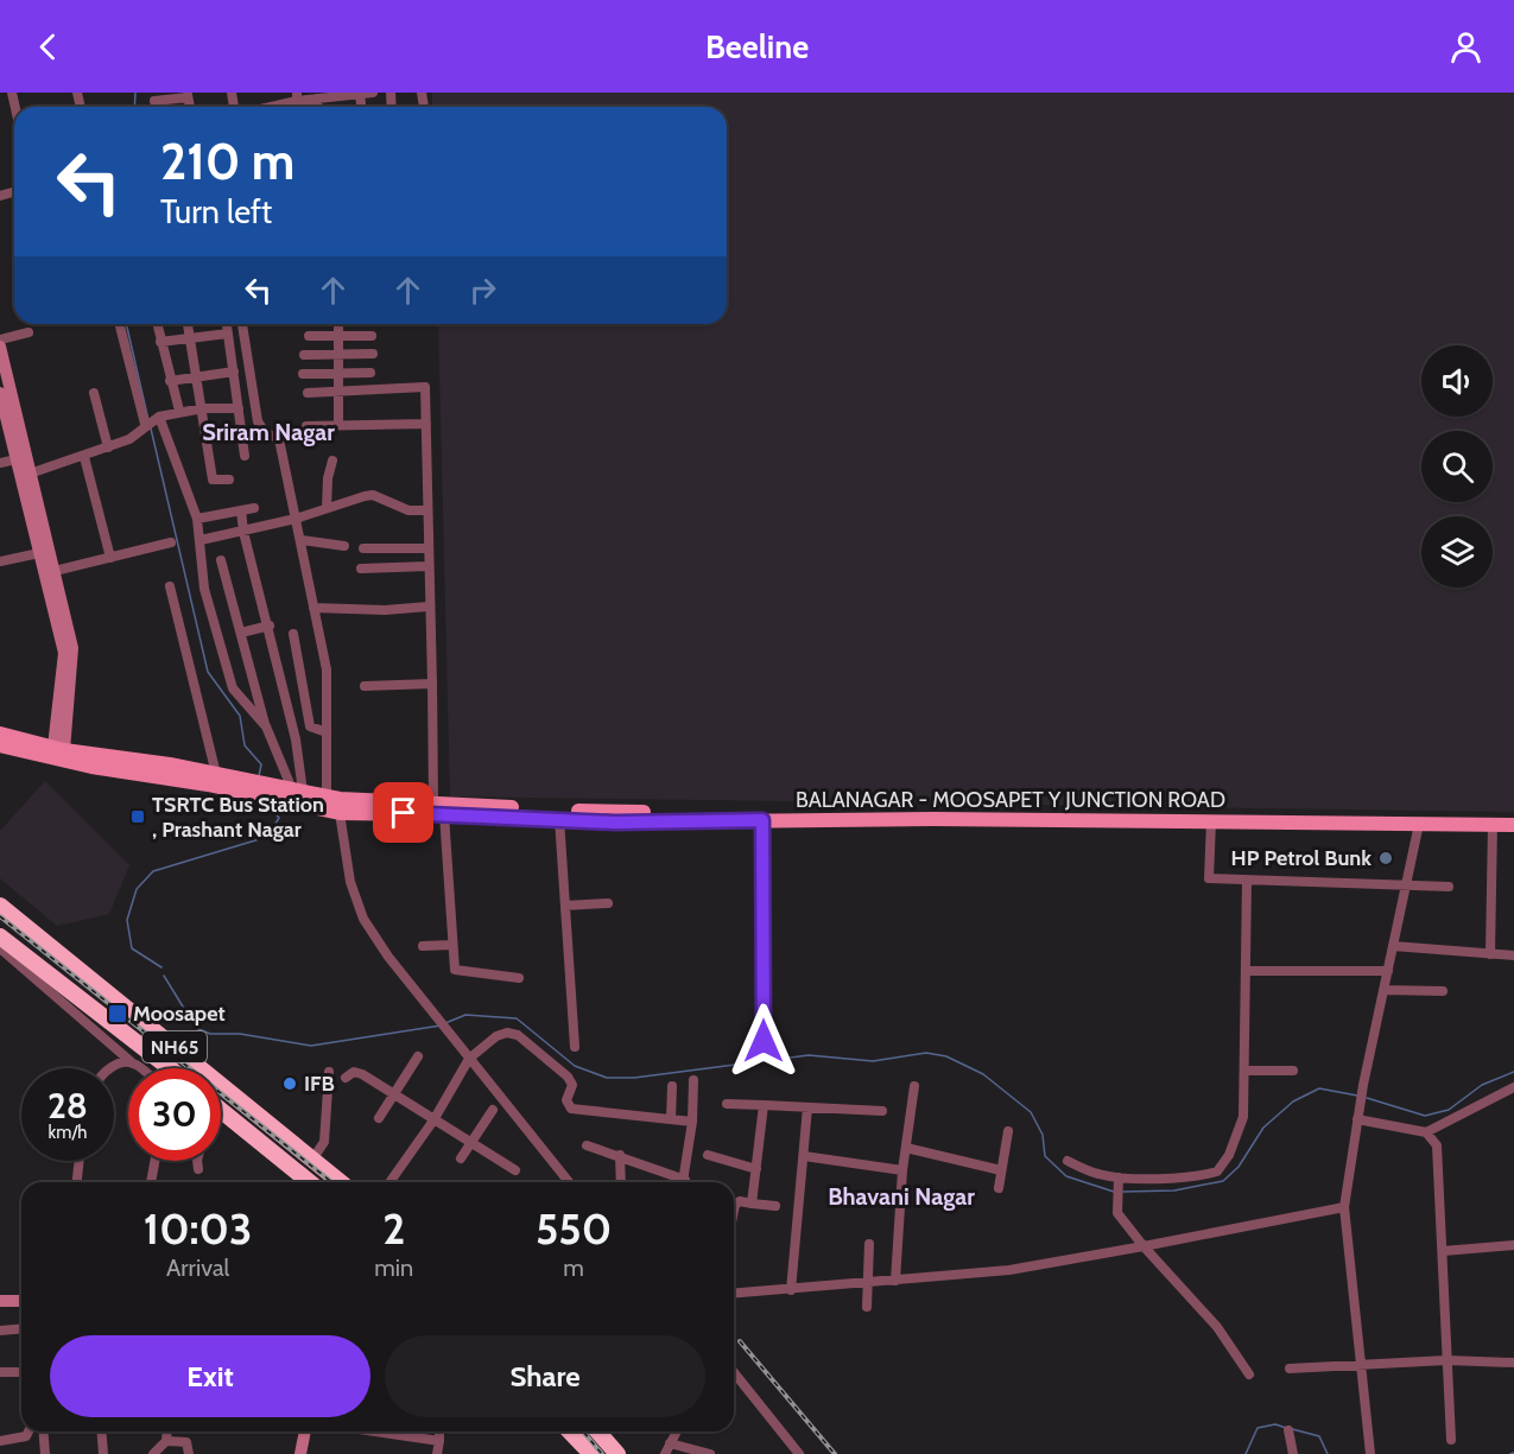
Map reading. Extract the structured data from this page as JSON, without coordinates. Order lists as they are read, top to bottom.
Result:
{
  "streets": {
    "highway": ["NH65"],
    "main road": ["BALANAGAR - MOOSAPET Y JUNCTION ROAD"]
  },
  "districts": ["Sriram Nagar", "Bhavani Nagar"],
  "places": {
    "transit": ["TSRTC Bus Station , Prashant Nagar", "Moosapet"],
    "other": ["HP Petrol Bunk", "IFB"]
  },
  "page": {
    "header": "Beeline",
    "turn": ["210 m", "Turn left"],
    "speed": "28 km/h",
    "limit": "30",
    "eta": [
      "10:03",
      "Arrival",
      "2",
      "min",
      "550",
      "m"
    ],
    "buttons": ["Exit", "Share"]
  }
}
